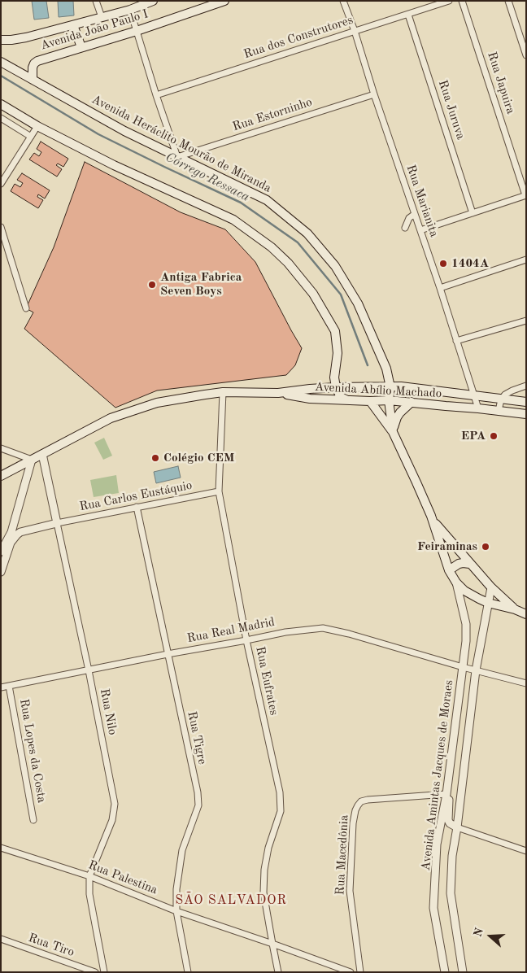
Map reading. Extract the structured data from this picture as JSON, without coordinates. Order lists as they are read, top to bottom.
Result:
{
  "streets": {
    "main road": ["Avenida João Paulo I", "Avenida Heráclito Mourão de Miranda", "Avenida Abílio Machado"],
    "street": [
      "Rua dos Construtores",
      "Rua Japuira",
      "Rua Juruva",
      "Rua Estorninho",
      "Rua Marianita",
      "Rua Carlos Eustáquio",
      "Rua Real Madrid",
      "Rua Eufrates",
      "Rua Nilo",
      "Rua Tigre",
      "Rua Lopes da Costa",
      "Avenida Amintas Jacques de Moraes",
      "Rua Macedônia",
      "Rua Palestina",
      "Rua Tiro"
    ]
  },
  "crossings": [
    ["Avenida João Paulo I", "Avenida Heráclito Mourão de Miranda"],
    ["Rua dos Construtores", "Rua Juruva"],
    ["Rua dos Construtores", "Rua Marianita"],
    ["Rua Estorninho", "Avenida Heráclito Mourão de Miranda"],
    ["Rua Estorninho", "Rua Marianita"],
    ["Avenida Heráclito Mourão de Miranda", "Avenida Abílio Machado"],
    ["Rua Marianita", "Avenida Abílio Machado"],
    ["Avenida Abílio Machado", "Rua Eufrates"],
    ["Avenida Abílio Machado", "Rua Nilo"],
    ["Rua Carlos Eustáquio", "Rua Eufrates"],
    ["Rua Carlos Eustáquio", "Rua Nilo"],
    ["Rua Carlos Eustáquio", "Rua Tigre"],
    ["Rua Real Madrid", "Rua Eufrates"],
    ["Rua Real Madrid", "Rua Nilo"],
    ["Rua Real Madrid", "Rua Tigre"],
    ["Rua Real Madrid", "Rua Lopes da Costa"],
    ["Rua Real Madrid", "Avenida Amintas Jacques de Moraes"],
    ["Rua Eufrates", "Rua Palestina"],
    ["Rua Nilo", "Rua Palestina"],
    ["Rua Tigre", "Rua Palestina"],
    ["Avenida Amintas Jacques de Moraes", "Rua Macedônia"]
  ],
  "districts": ["SÃO SALVADOR"],
  "water": ["Córrego Ressaca"],
  "places": [
    "1404A",
    "Antiga Fabrica Seven Boys",
    "EPA",
    "Colégio CEM",
    "Feiraminas"
  ],
  "north": "left"
}
